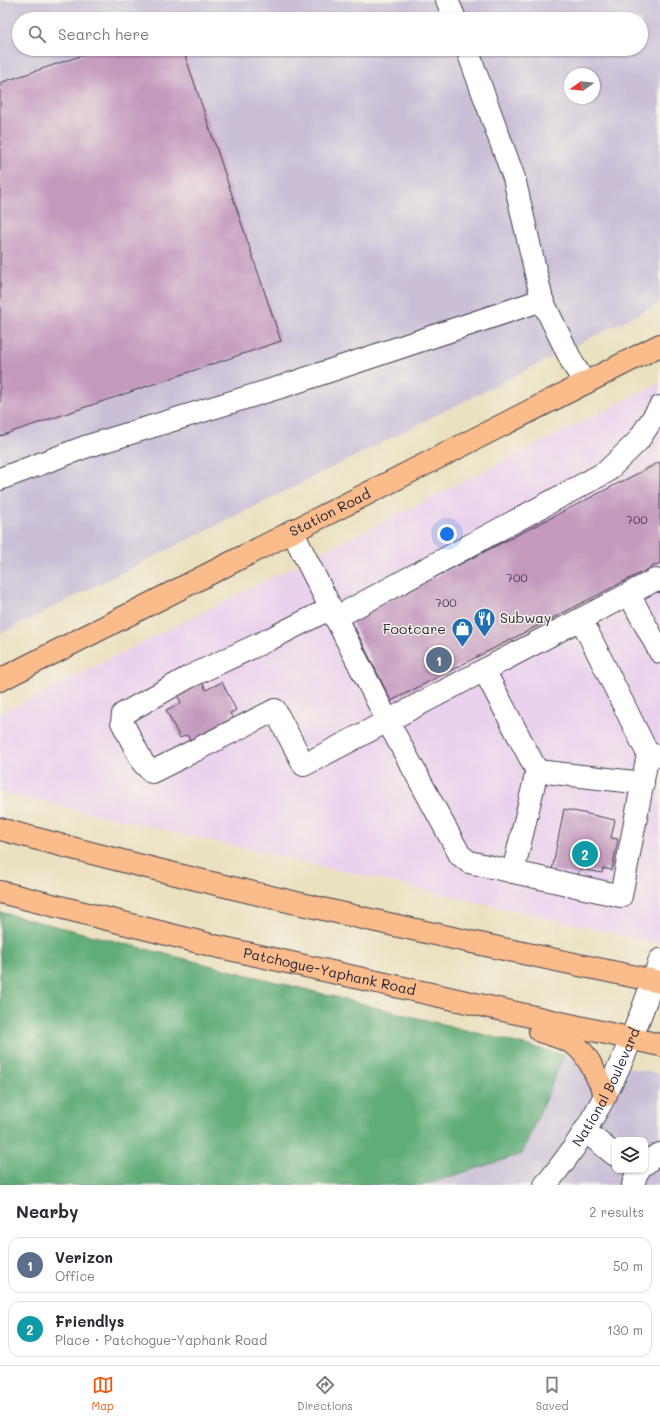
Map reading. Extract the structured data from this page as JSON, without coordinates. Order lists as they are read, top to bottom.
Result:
{
  "streets": {
    "main road": ["Station Road", "Patchogue-Yaphank Road"],
    "street": ["National Boulevard"]
  },
  "crossings": [
    ["Patchogue-Yaphank Road", "National Boulevard"]
  ],
  "places": {
    "restaurant": ["Subway"],
    "shop": ["Footcare"]
  },
  "house_numbers": ["700", "700", "700"],
  "north": "left",
  "page": {
    "search": "Search here",
    "pins": ["1", "2"],
    "heading": ["Nearby", "2 results"],
    "list": [
      {
        "mark": "1",
        "name": "Verizon",
        "note": "Office",
        "value": "50 m"
      },
      {
        "mark": "2",
        "name": "Friendlys",
        "note": "Place · Patchogue-Yaphank Road",
        "value": "130 m"
      }
    ],
    "nav": ["Map", "Directions", "Saved"]
  }
}
